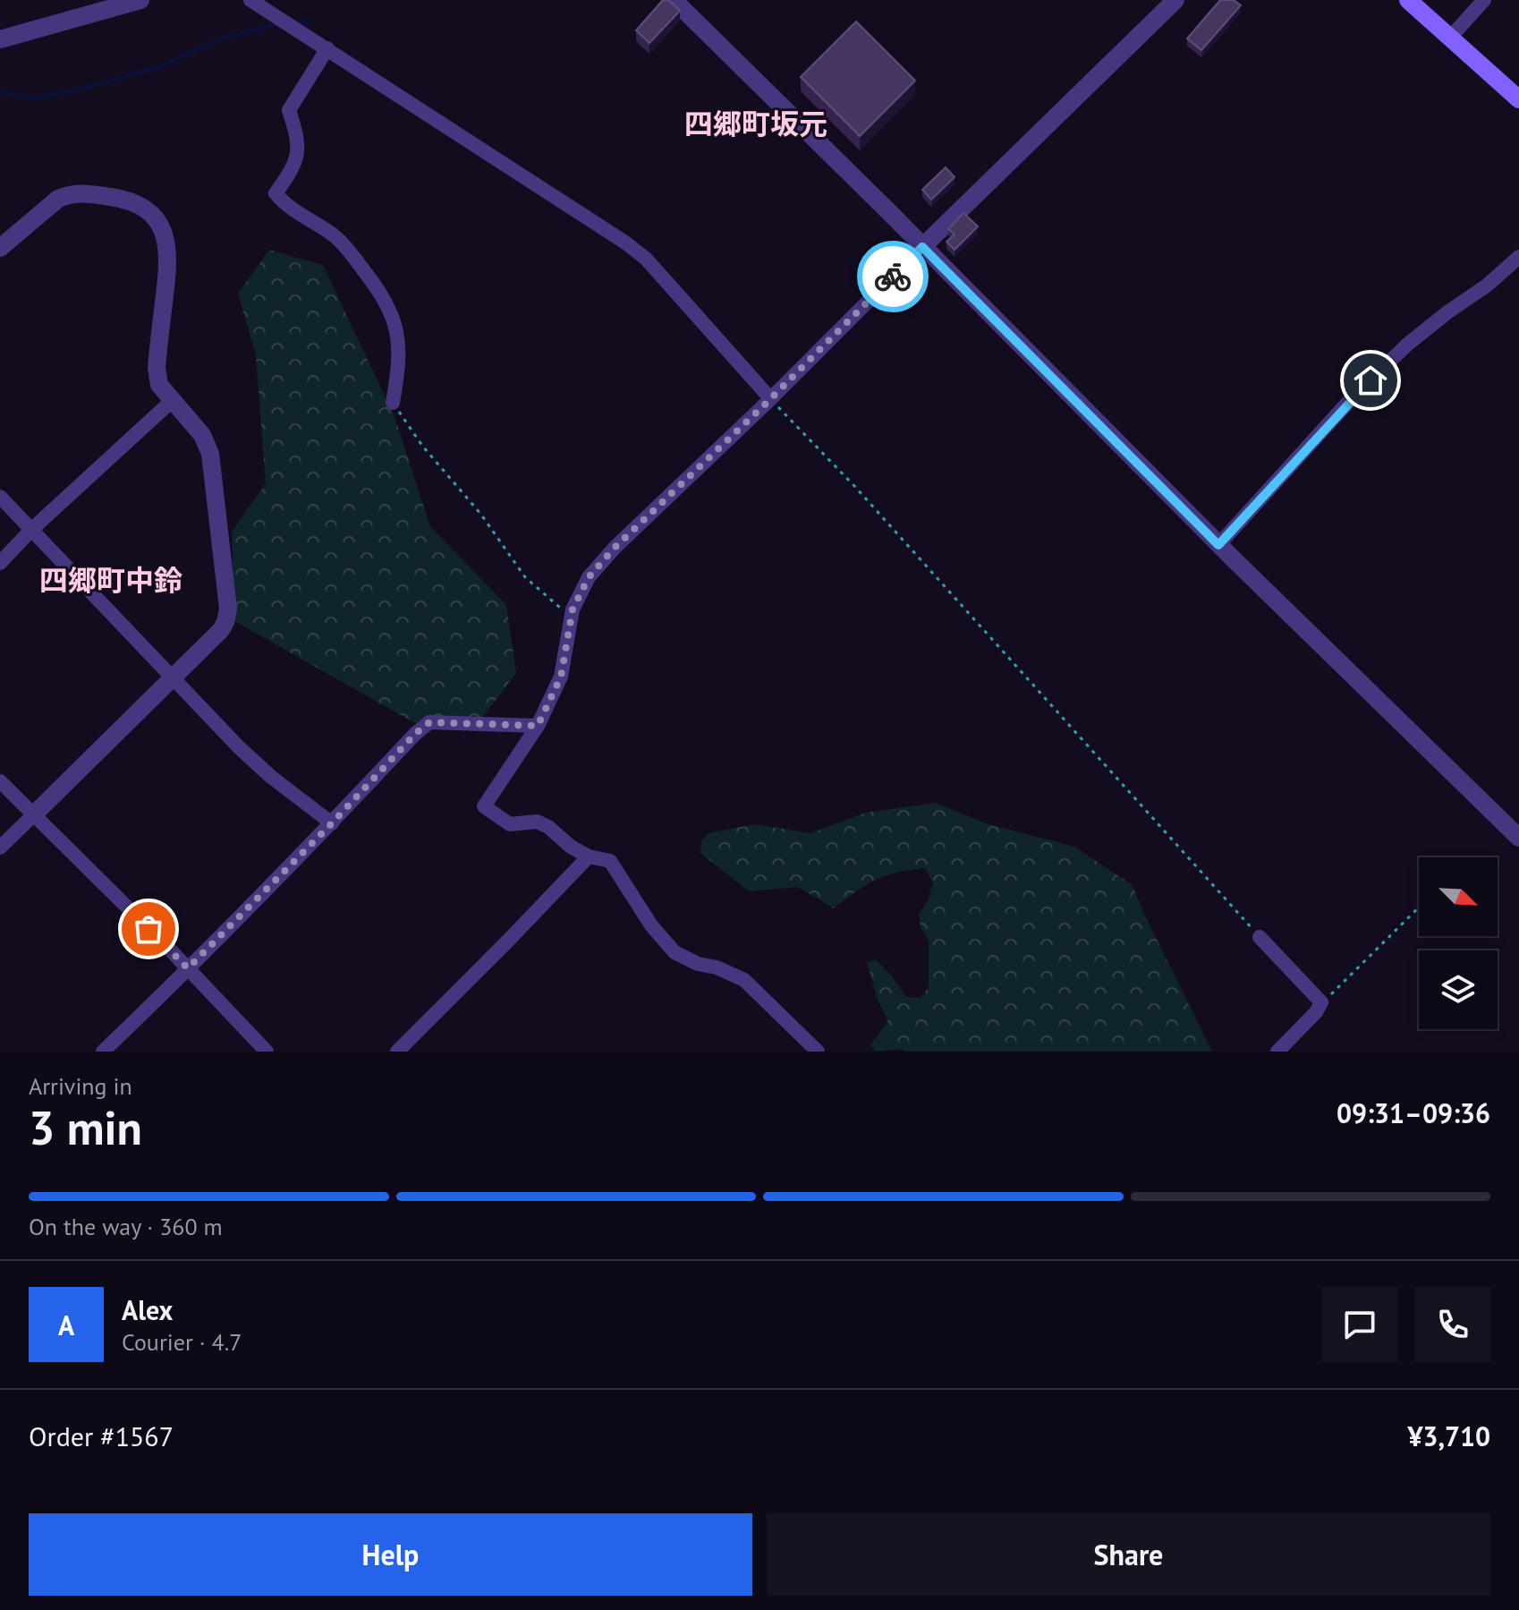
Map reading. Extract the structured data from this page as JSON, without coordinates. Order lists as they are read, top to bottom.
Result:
{
  "districts": ["四郷町坂元", "四郷町中鈴"],
  "north": "bottom right",
  "page": {
    "heading": ["3 min", "Arriving in", "09:31–09:36"],
    "panel": [
      "Alex",
      "Courier · 4.7",
      "Order #1567",
      "¥3,710"
    ],
    "bar": "On the way · 360 m",
    "round": "A",
    "buttons": ["Help", "Share"]
  }
}
